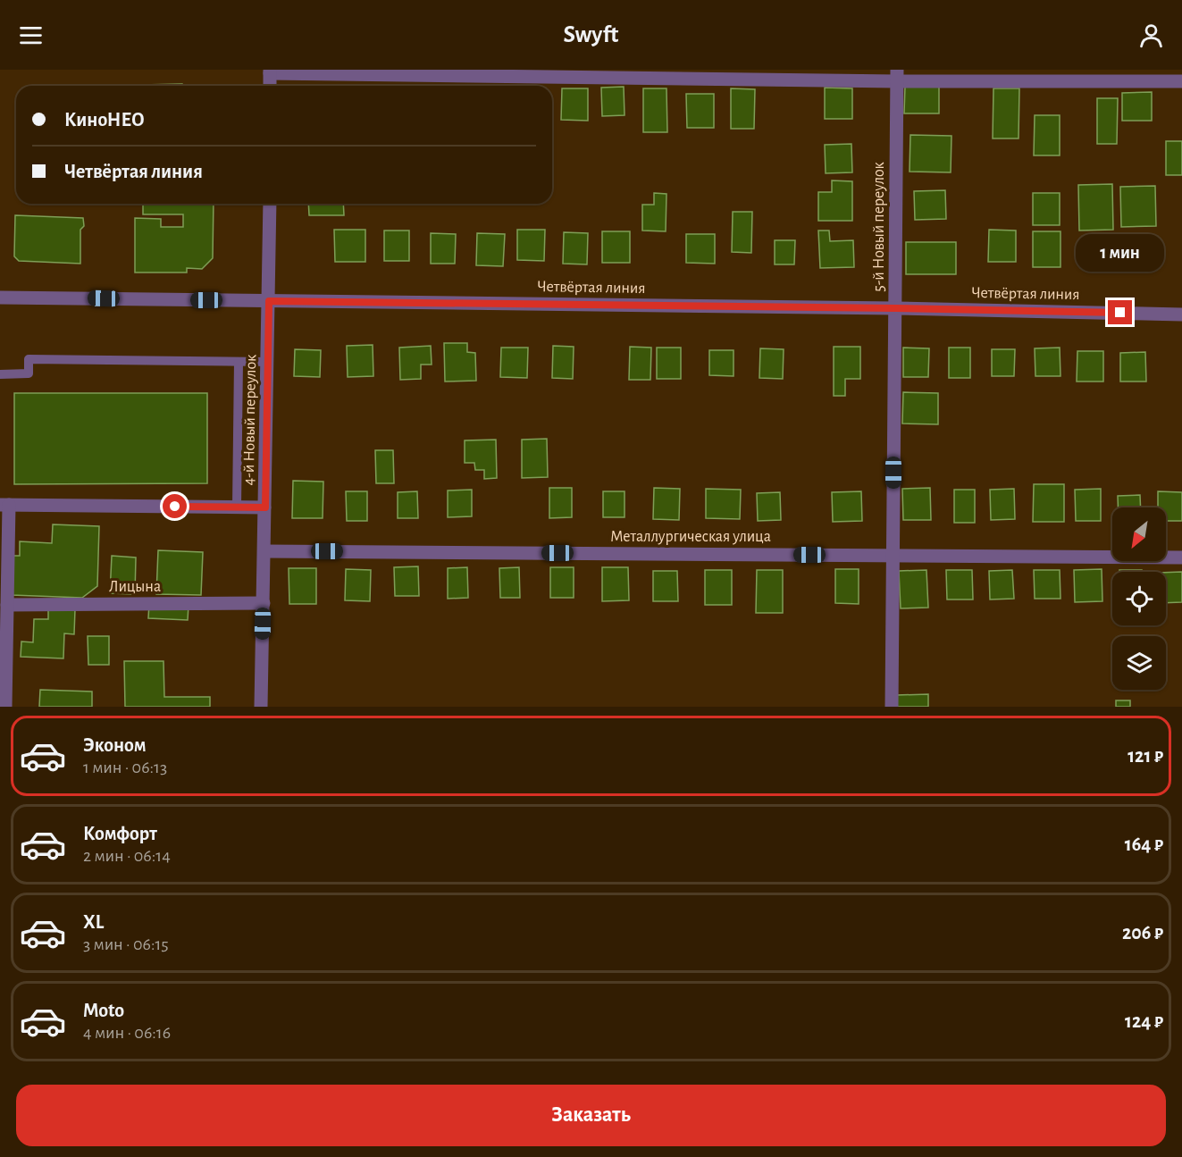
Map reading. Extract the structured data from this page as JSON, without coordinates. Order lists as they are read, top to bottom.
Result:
{
  "streets": {
    "street": [
      "5-й Новый переулок",
      "Четвёртая линия",
      "4-й Новый переулок",
      "Металлургическая улица",
      "Лицына"
    ]
  },
  "crossings": [
    ["5-й Новый переулок", "Четвёртая линия"],
    ["5-й Новый переулок", "Металлургическая улица"],
    ["Четвёртая линия", "4-й Новый переулок"],
    ["4-й Новый переулок", "Металлургическая улица"],
    ["4-й Новый переулок", "Лицына"]
  ],
  "north": "bottom left",
  "page": {
    "header": "Swyft",
    "banner": ["КиноНЕО", "Четвёртая линия"],
    "bubble": "1 мин",
    "list": [
      {
        "name": "Эконом",
        "note": "1 мин · 06:13",
        "value": "121 ₽"
      },
      {
        "name": "Комфорт",
        "note": "2 мин · 06:14",
        "value": "164 ₽"
      },
      {
        "name": "XL",
        "note": "3 мин · 06:15",
        "value": "206 ₽"
      },
      {
        "name": "Moto",
        "note": "4 мин · 06:16",
        "value": "124 ₽"
      }
    ],
    "buttons": "Заказать"
  }
}
